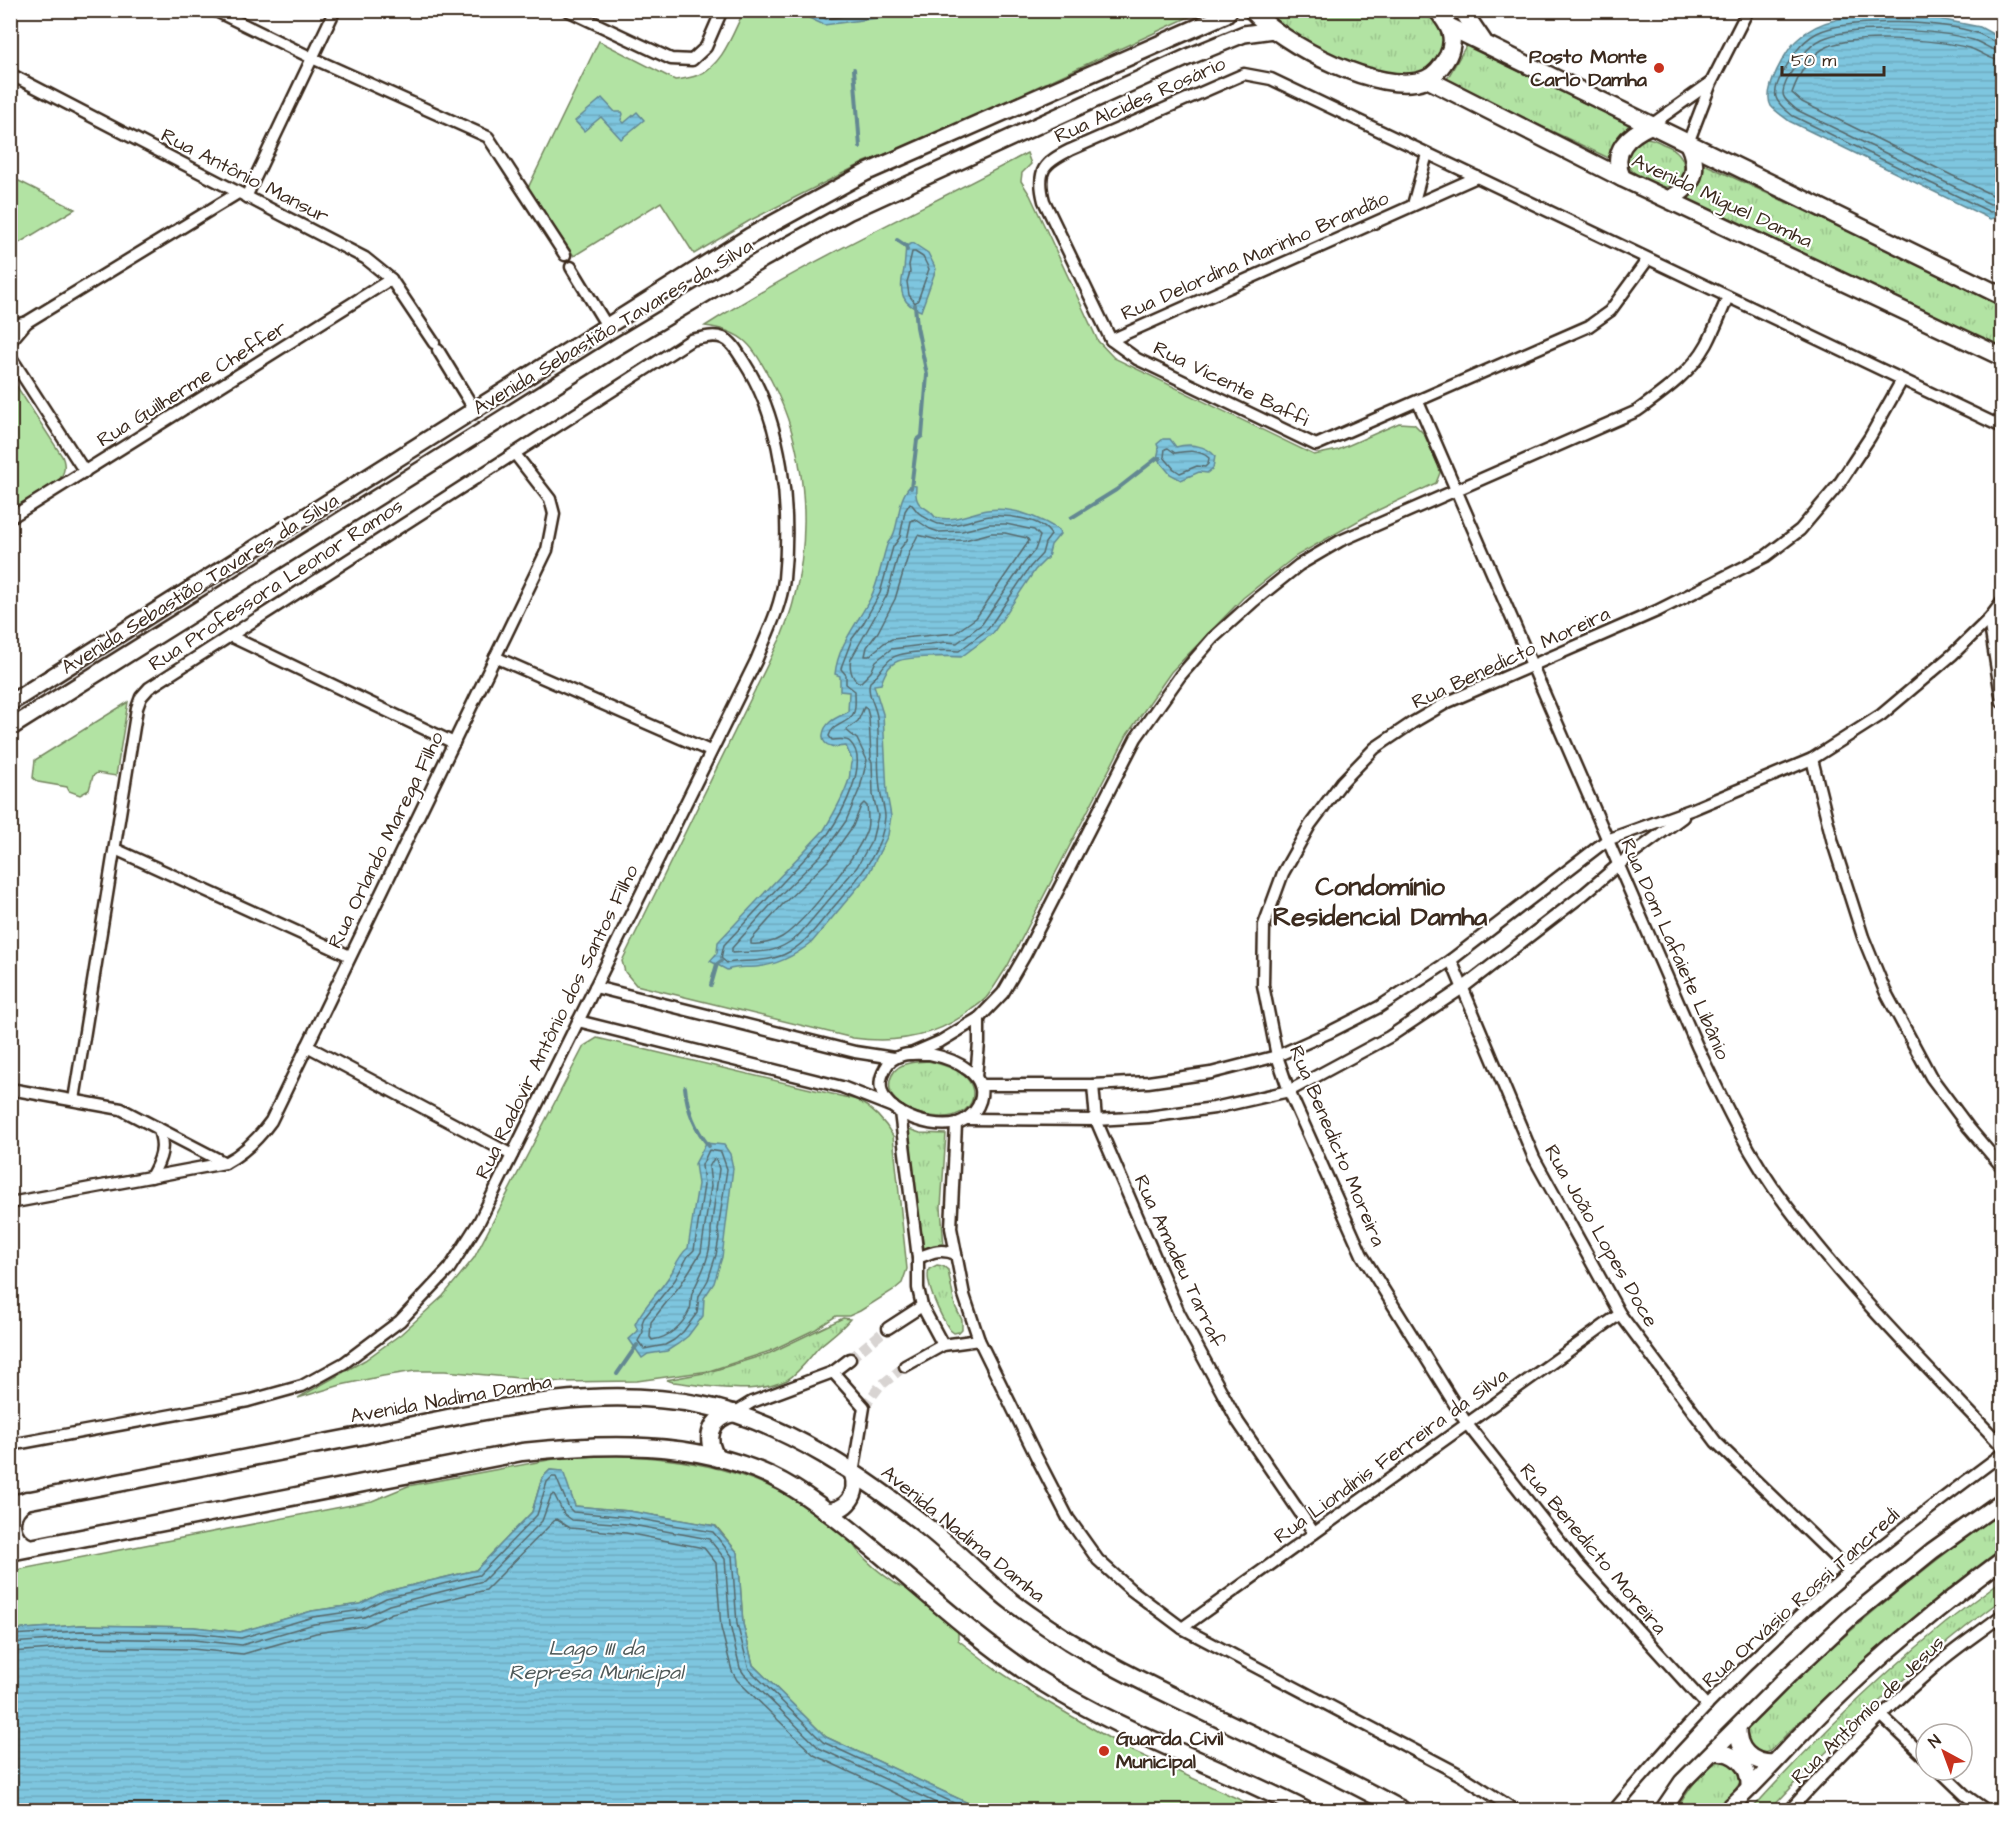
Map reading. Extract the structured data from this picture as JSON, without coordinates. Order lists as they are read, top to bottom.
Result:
{
  "streets": {
    "main road": ["Avenida Miguel Damha", "Avenida Sebastião Tavares da Silva", "Avenida Nadima Damha"],
    "street": [
      "Rua Alcides Rosário",
      "Rua Antônio Mansur",
      "Rua Delordina Marinho Brandão",
      "Rua Guilherme Cheffer",
      "Rua Vicente Baffi",
      "Rua Professora Leonor Ramos",
      "Rua Benedicto Moreira",
      "Rua Orlando Marega Filho",
      "Rua Dom Lafaiete Libânio",
      "Rua Radovir Antônio dos Santos Filho",
      "Rua João Lopes Doce",
      "Rua Amadeu Tarraf",
      "Rua Liondinis Ferreira da Silva",
      "Rua Orvásio Rossi Tancredi",
      "Rua Antômio de Jesus"
    ]
  },
  "crossings": [
    ["Rua Alcides Rosário", "Rua Delordina Marinho Brandão"],
    ["Rua Alcides Rosário", "Rua Vicente Baffi"],
    ["Rua Antônio Mansur", "Avenida Sebastião Tavares da Silva"],
    ["Rua Antônio Mansur", "Rua Guilherme Cheffer"],
    ["Rua Delordina Marinho Brandão", "Rua Vicente Baffi"],
    ["Rua Vicente Baffi", "Rua Dom Lafaiete Libânio"],
    ["Rua Professora Leonor Ramos", "Rua Orlando Marega Filho"],
    ["Rua Professora Leonor Ramos", "Rua Radovir Antônio dos Santos Filho"],
    ["Rua Benedicto Moreira", "Rua Dom Lafaiete Libânio"],
    ["Rua Benedicto Moreira", "Rua Liondinis Ferreira da Silva"],
    ["Rua Benedicto Moreira", "Rua Orvásio Rossi Tancredi"],
    ["Rua João Lopes Doce", "Rua Liondinis Ferreira da Silva"],
    ["Rua João Lopes Doce", "Rua Orvásio Rossi Tancredi"],
    ["Rua Amadeu Tarraf", "Rua Liondinis Ferreira da Silva"]
  ],
  "districts": ["Condomínio Residencial Damha"],
  "water": ["Lago III da Represa Municipal"],
  "places": ["Posto Monte Carlo Damha", "Guarda Civil Municipal"],
  "scale_bar": "50 m",
  "north": "top left"
}
